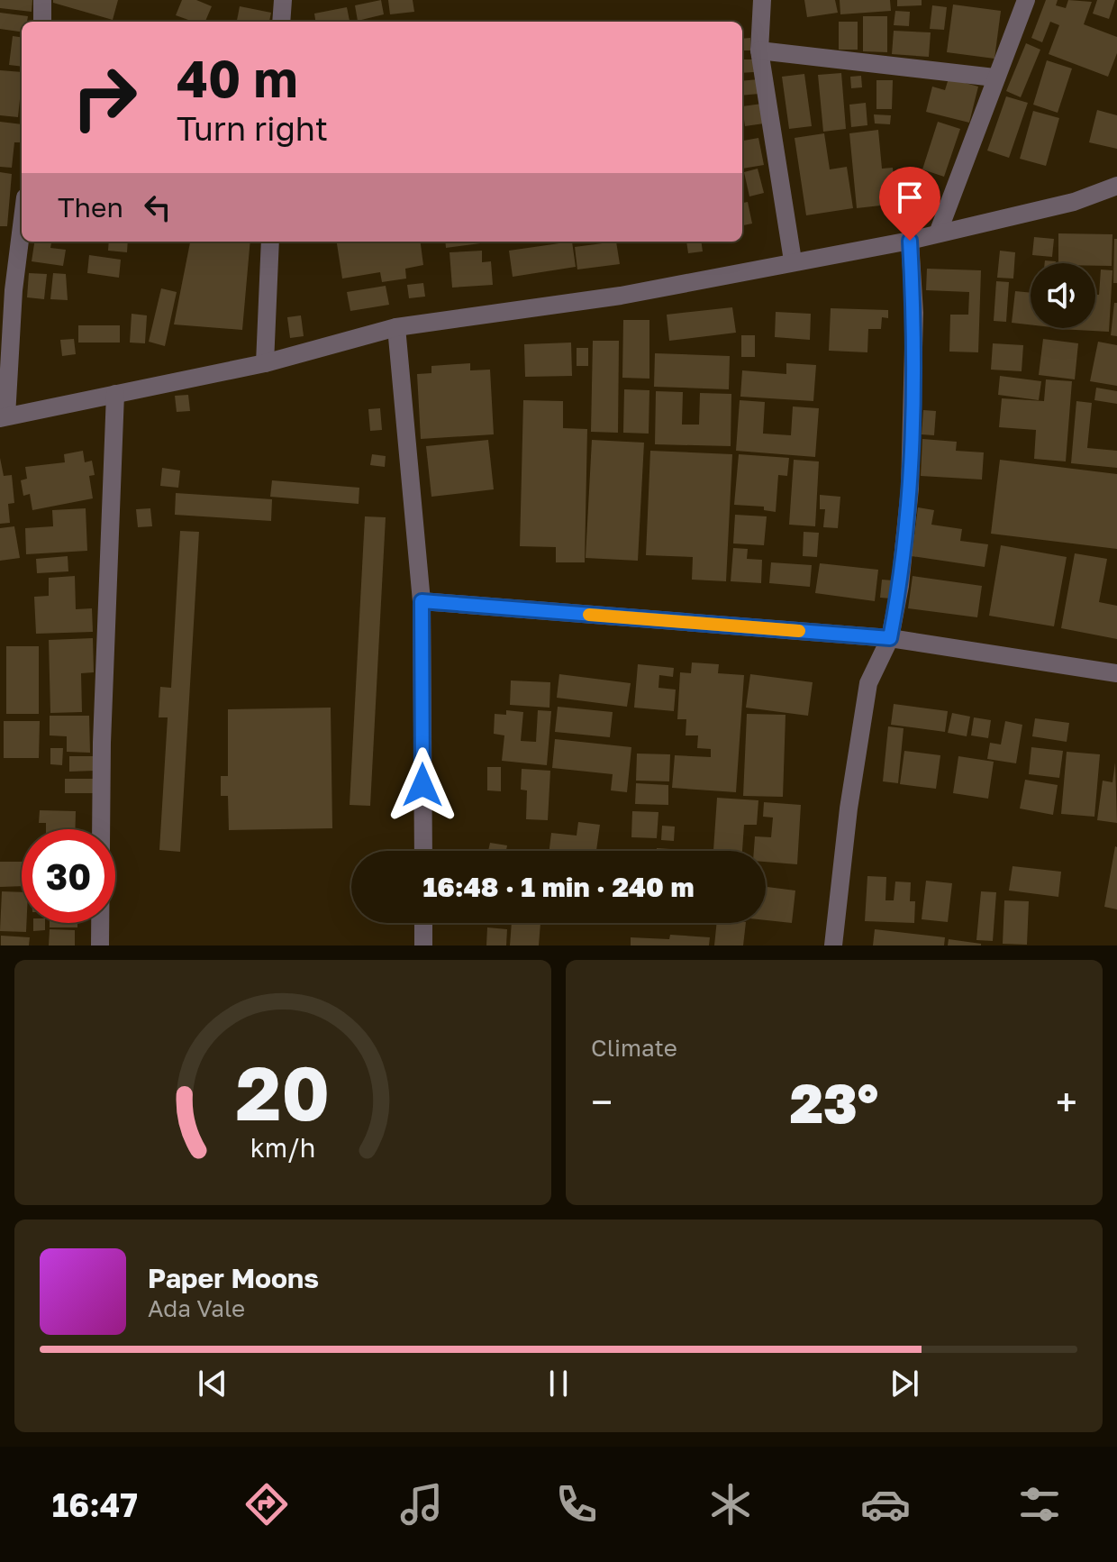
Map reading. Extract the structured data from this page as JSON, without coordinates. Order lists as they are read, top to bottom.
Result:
{
  "page": {
    "turn": ["40 m", "Turn right"],
    "then": "Then",
    "limit": "30",
    "trip": "16:48 · 1 min · 240 m",
    "tile": "Climate",
    "heat": ["−", "23°", "+"],
    "song": ["Paper Moons", "Ada Vale"],
    "tabs": "16:47",
    "gauge": ["20", "km/h"]
  }
}
